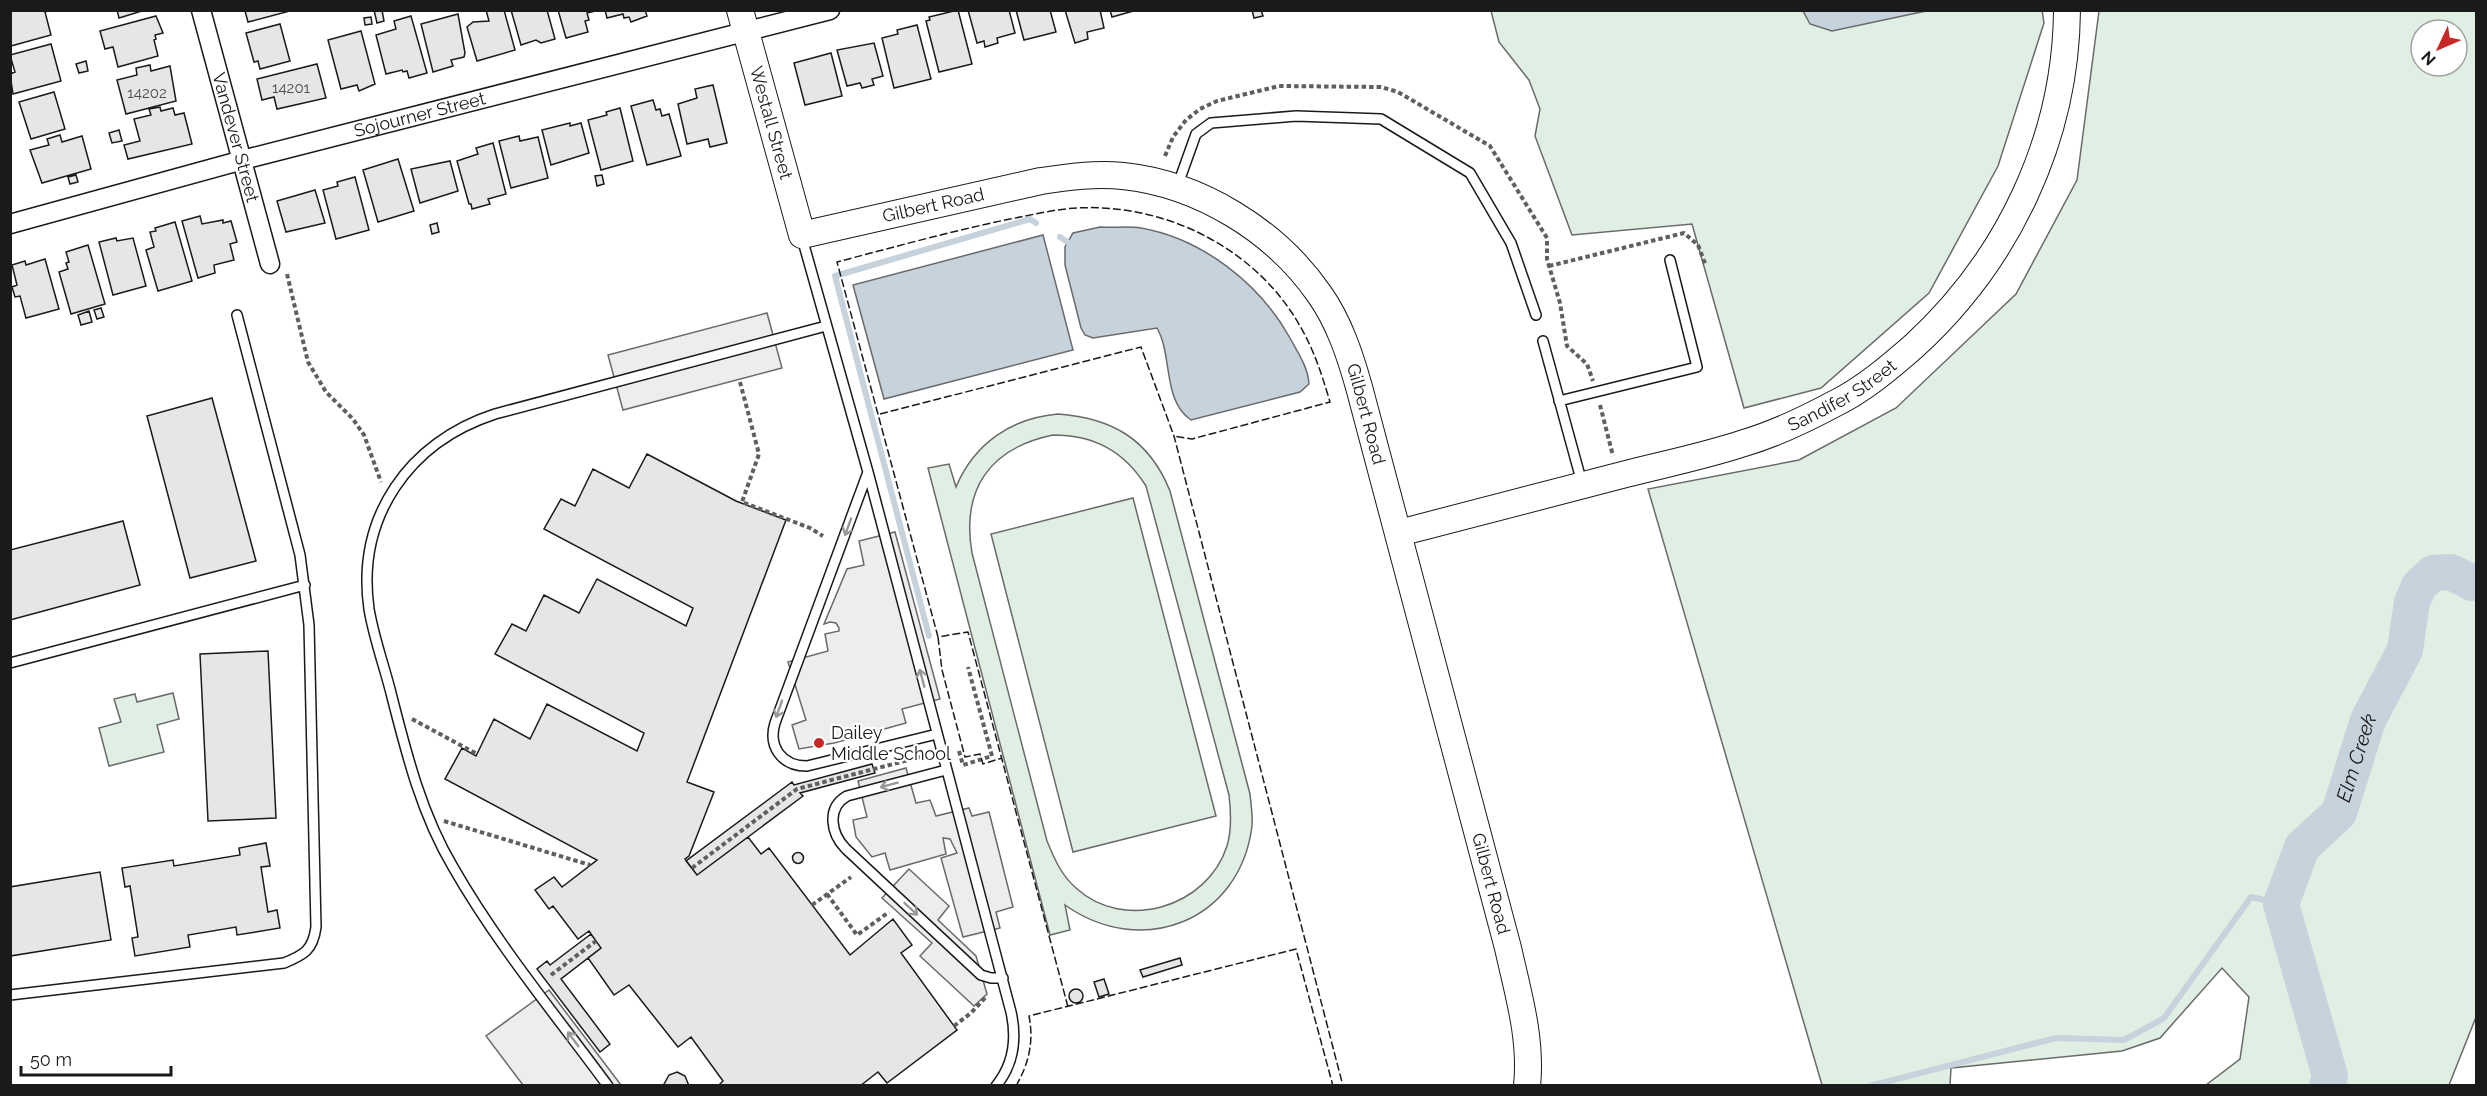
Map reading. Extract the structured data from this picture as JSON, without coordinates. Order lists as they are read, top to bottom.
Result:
{
  "streets": {
    "street": [
      "Sojourner Street",
      "Westall Street",
      "Vandever Street",
      "Gilbert Road",
      "Sandifer Street"
    ]
  },
  "crossings": [
    ["Sojourner Street", "Westall Street"],
    ["Sojourner Street", "Vandever Street"],
    ["Westall Street", "Gilbert Road"],
    ["Gilbert Road", "Sandifer Street"]
  ],
  "water": ["Elm Creek"],
  "places": ["Dailey Middle School"],
  "house_numbers": ["14201", "14202"],
  "scale_bar": "50 m",
  "north": "bottom left"
}
